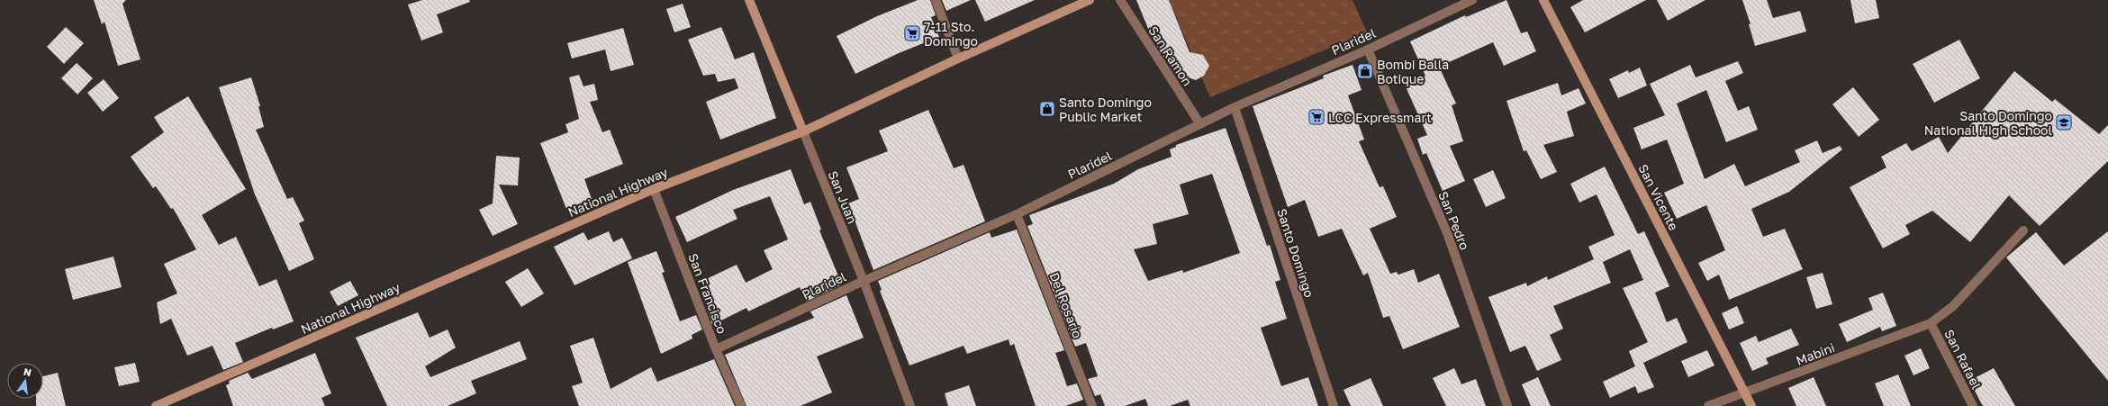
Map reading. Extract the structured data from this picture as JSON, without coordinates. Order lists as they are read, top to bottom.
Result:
{
  "streets": {
    "main road": ["National Highway", "San Juan", "San Vicente"],
    "street": [
      "Plaridel",
      "San Ramon",
      "San Pedro",
      "Santo Domingo",
      "San Francisco",
      "Del Rosario",
      "Mabini",
      "San Rafael"
    ]
  },
  "crossings": [
    ["Plaridel", "San Ramon"],
    ["Plaridel", "San Juan"],
    ["Plaridel", "San Pedro"],
    ["Plaridel", "Santo Domingo"],
    ["Plaridel", "San Francisco"],
    ["Plaridel", "Del Rosario"],
    ["National Highway", "San Juan"],
    ["National Highway", "San Francisco"],
    ["San Vicente", "Mabini"],
    ["Mabini", "San Rafael"]
  ],
  "places": {
    "supermarket": ["7-11 Sto. Domingo", "LCC Expressmart"],
    "shop": ["Bombi Balla Botique", "Santo Domingo Public Market"],
    "school or university": ["Santo Domingo National High School"]
  },
  "north": "top"
}
